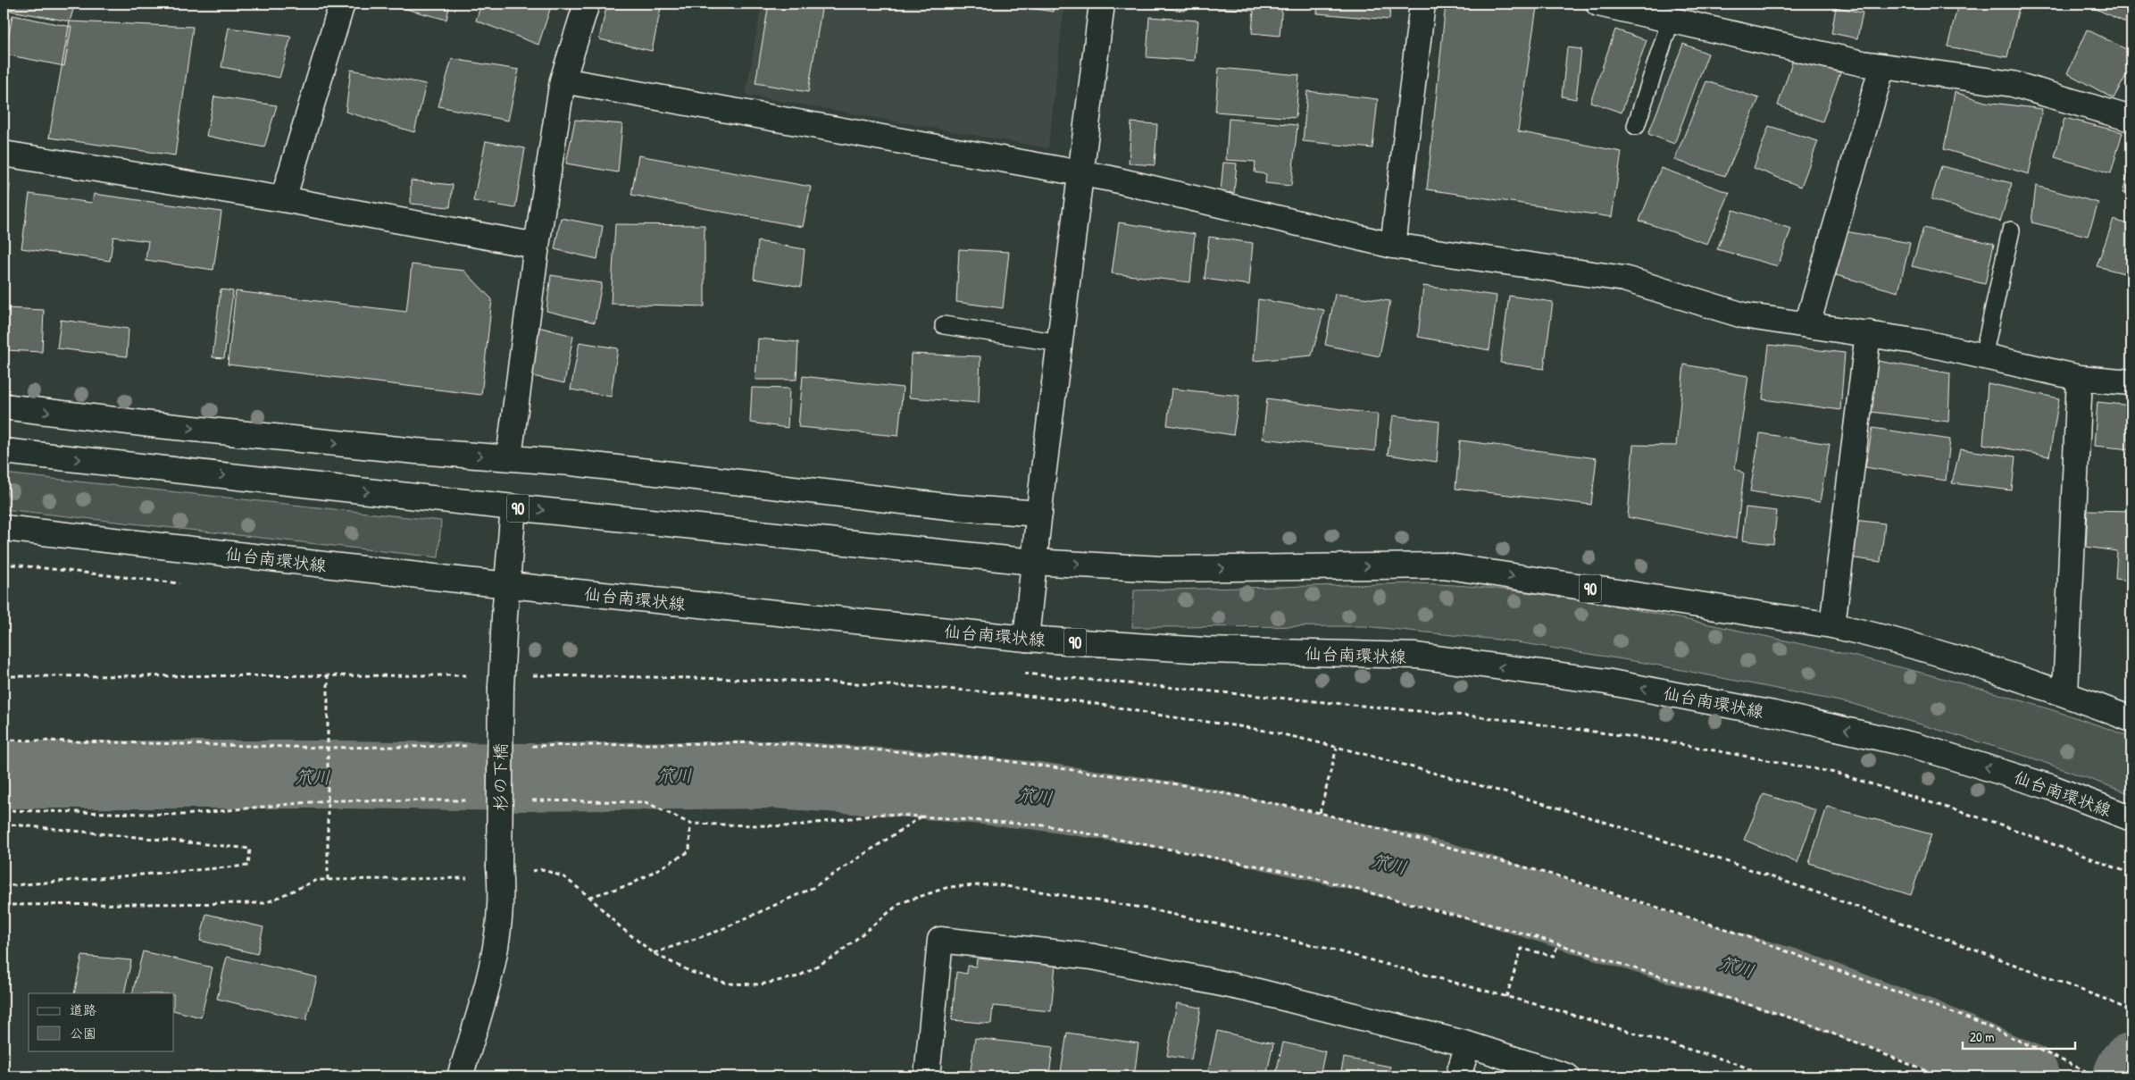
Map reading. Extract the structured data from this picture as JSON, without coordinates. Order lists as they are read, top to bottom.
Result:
{
  "streets": {
    "street": ["90", "仙台南環状線", "杉の下橋"]
  },
  "crossings": [
    ["90", "杉の下橋"],
    ["仙台南環状線", "杉の下橋"]
  ],
  "water": ["笊川"],
  "legend": ["道路", "公園"],
  "scale_bar": "20 m"
}
